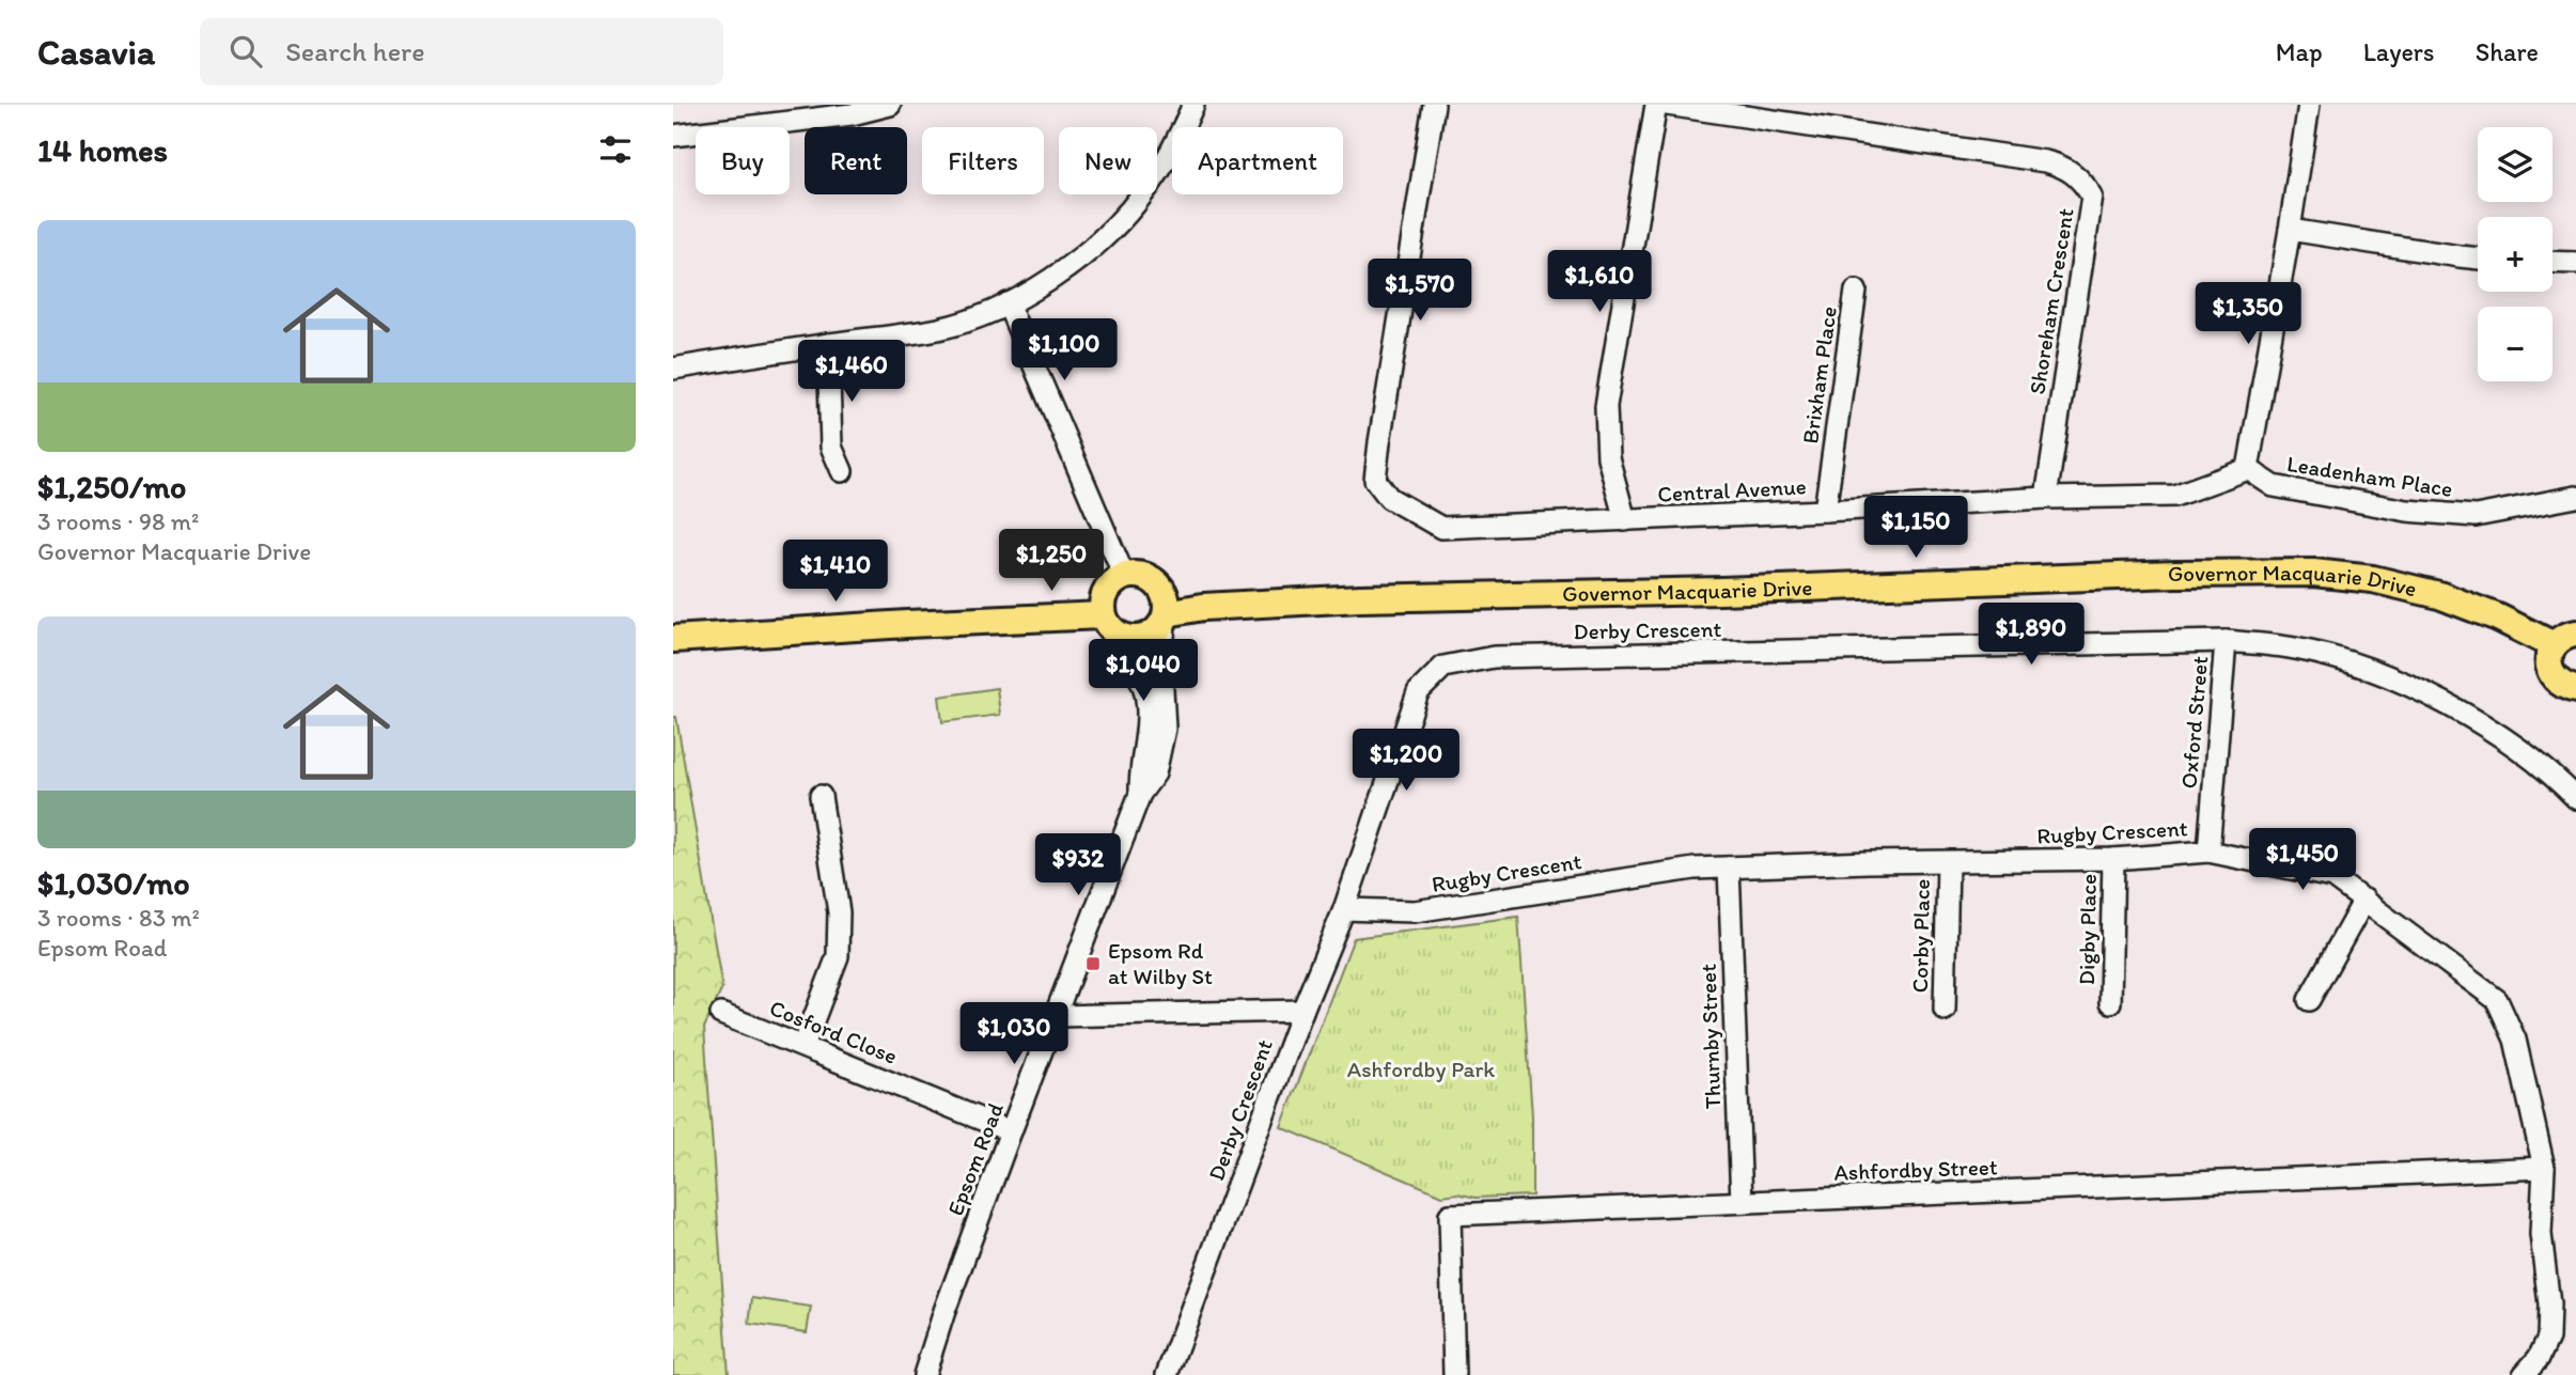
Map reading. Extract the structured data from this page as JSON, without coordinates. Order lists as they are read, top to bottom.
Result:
{
  "streets": {
    "main road": ["Governor Macquarie Drive"],
    "street": [
      "Shoreham Crescent",
      "Brixham Place",
      "Leadenham Place",
      "Central Avenue",
      "Derby Crescent",
      "Oxford Street",
      "Rugby Crescent",
      "Digby Place",
      "Corby Place",
      "Cosford Close",
      "Thurnby Street",
      "Epsom Road",
      "Ashfordby Street"
    ]
  },
  "crossings": [
    ["Shoreham Crescent", "Central Avenue"],
    ["Brixham Place", "Central Avenue"],
    ["Leadenham Place", "Central Avenue"],
    ["Governor Macquarie Drive", "Epsom Road"],
    ["Derby Crescent", "Oxford Street"],
    ["Derby Crescent", "Rugby Crescent"],
    ["Oxford Street", "Rugby Crescent"],
    ["Rugby Crescent", "Digby Place"],
    ["Rugby Crescent", "Corby Place"],
    ["Rugby Crescent", "Thurnby Street"],
    ["Rugby Crescent", "Ashfordby Street"],
    ["Cosford Close", "Epsom Road"],
    ["Thurnby Street", "Ashfordby Street"]
  ],
  "parks": ["Ashfordby Park"],
  "places": {
    "transit": ["Epsom Rd at Wilby St"]
  },
  "page": {
    "header": "Casavia",
    "search": "Search here",
    "nav": ["Map", "Layers", "Share"],
    "heading": "14 homes",
    "map_buttons": ["+", "−"],
    "chip": [
      "Buy",
      "Rent",
      "Filters",
      "New",
      "Apartment"
    ],
    "list": [
      {
        "name": "$1,250/mo",
        "note": "3 rooms · 98 m² · Governor Macquarie Drive"
      },
      {
        "name": "$1,030/mo",
        "note": "3 rooms · 83 m² · Epsom Road"
      }
    ],
    "price": [
      "$1,610",
      "$1,570",
      "$1,350",
      "$1,100",
      "$1,460",
      "$1,150",
      "$1,250",
      "$1,410",
      "$1,890",
      "$1,040",
      "$1,200",
      "$1,450",
      "$932",
      "$1,030"
    ]
  }
}
